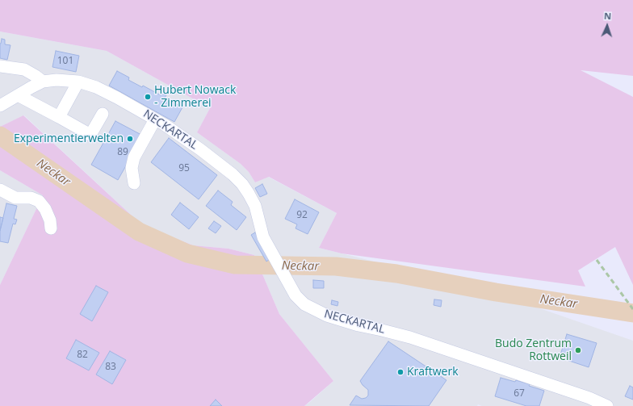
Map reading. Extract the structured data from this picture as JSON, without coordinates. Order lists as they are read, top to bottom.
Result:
{
  "streets": {
    "street": ["NECKARTAL"]
  },
  "water": ["Neckar"],
  "places": [
    "Hubert Nowack - Zimmerei",
    "Experimentierwelten",
    "Budo Zentrum Rottweil",
    "Kraftwerk"
  ],
  "house_numbers": [
    "101",
    "89",
    "95",
    "92",
    "82",
    "83",
    "67"
  ],
  "north": "top"
}
